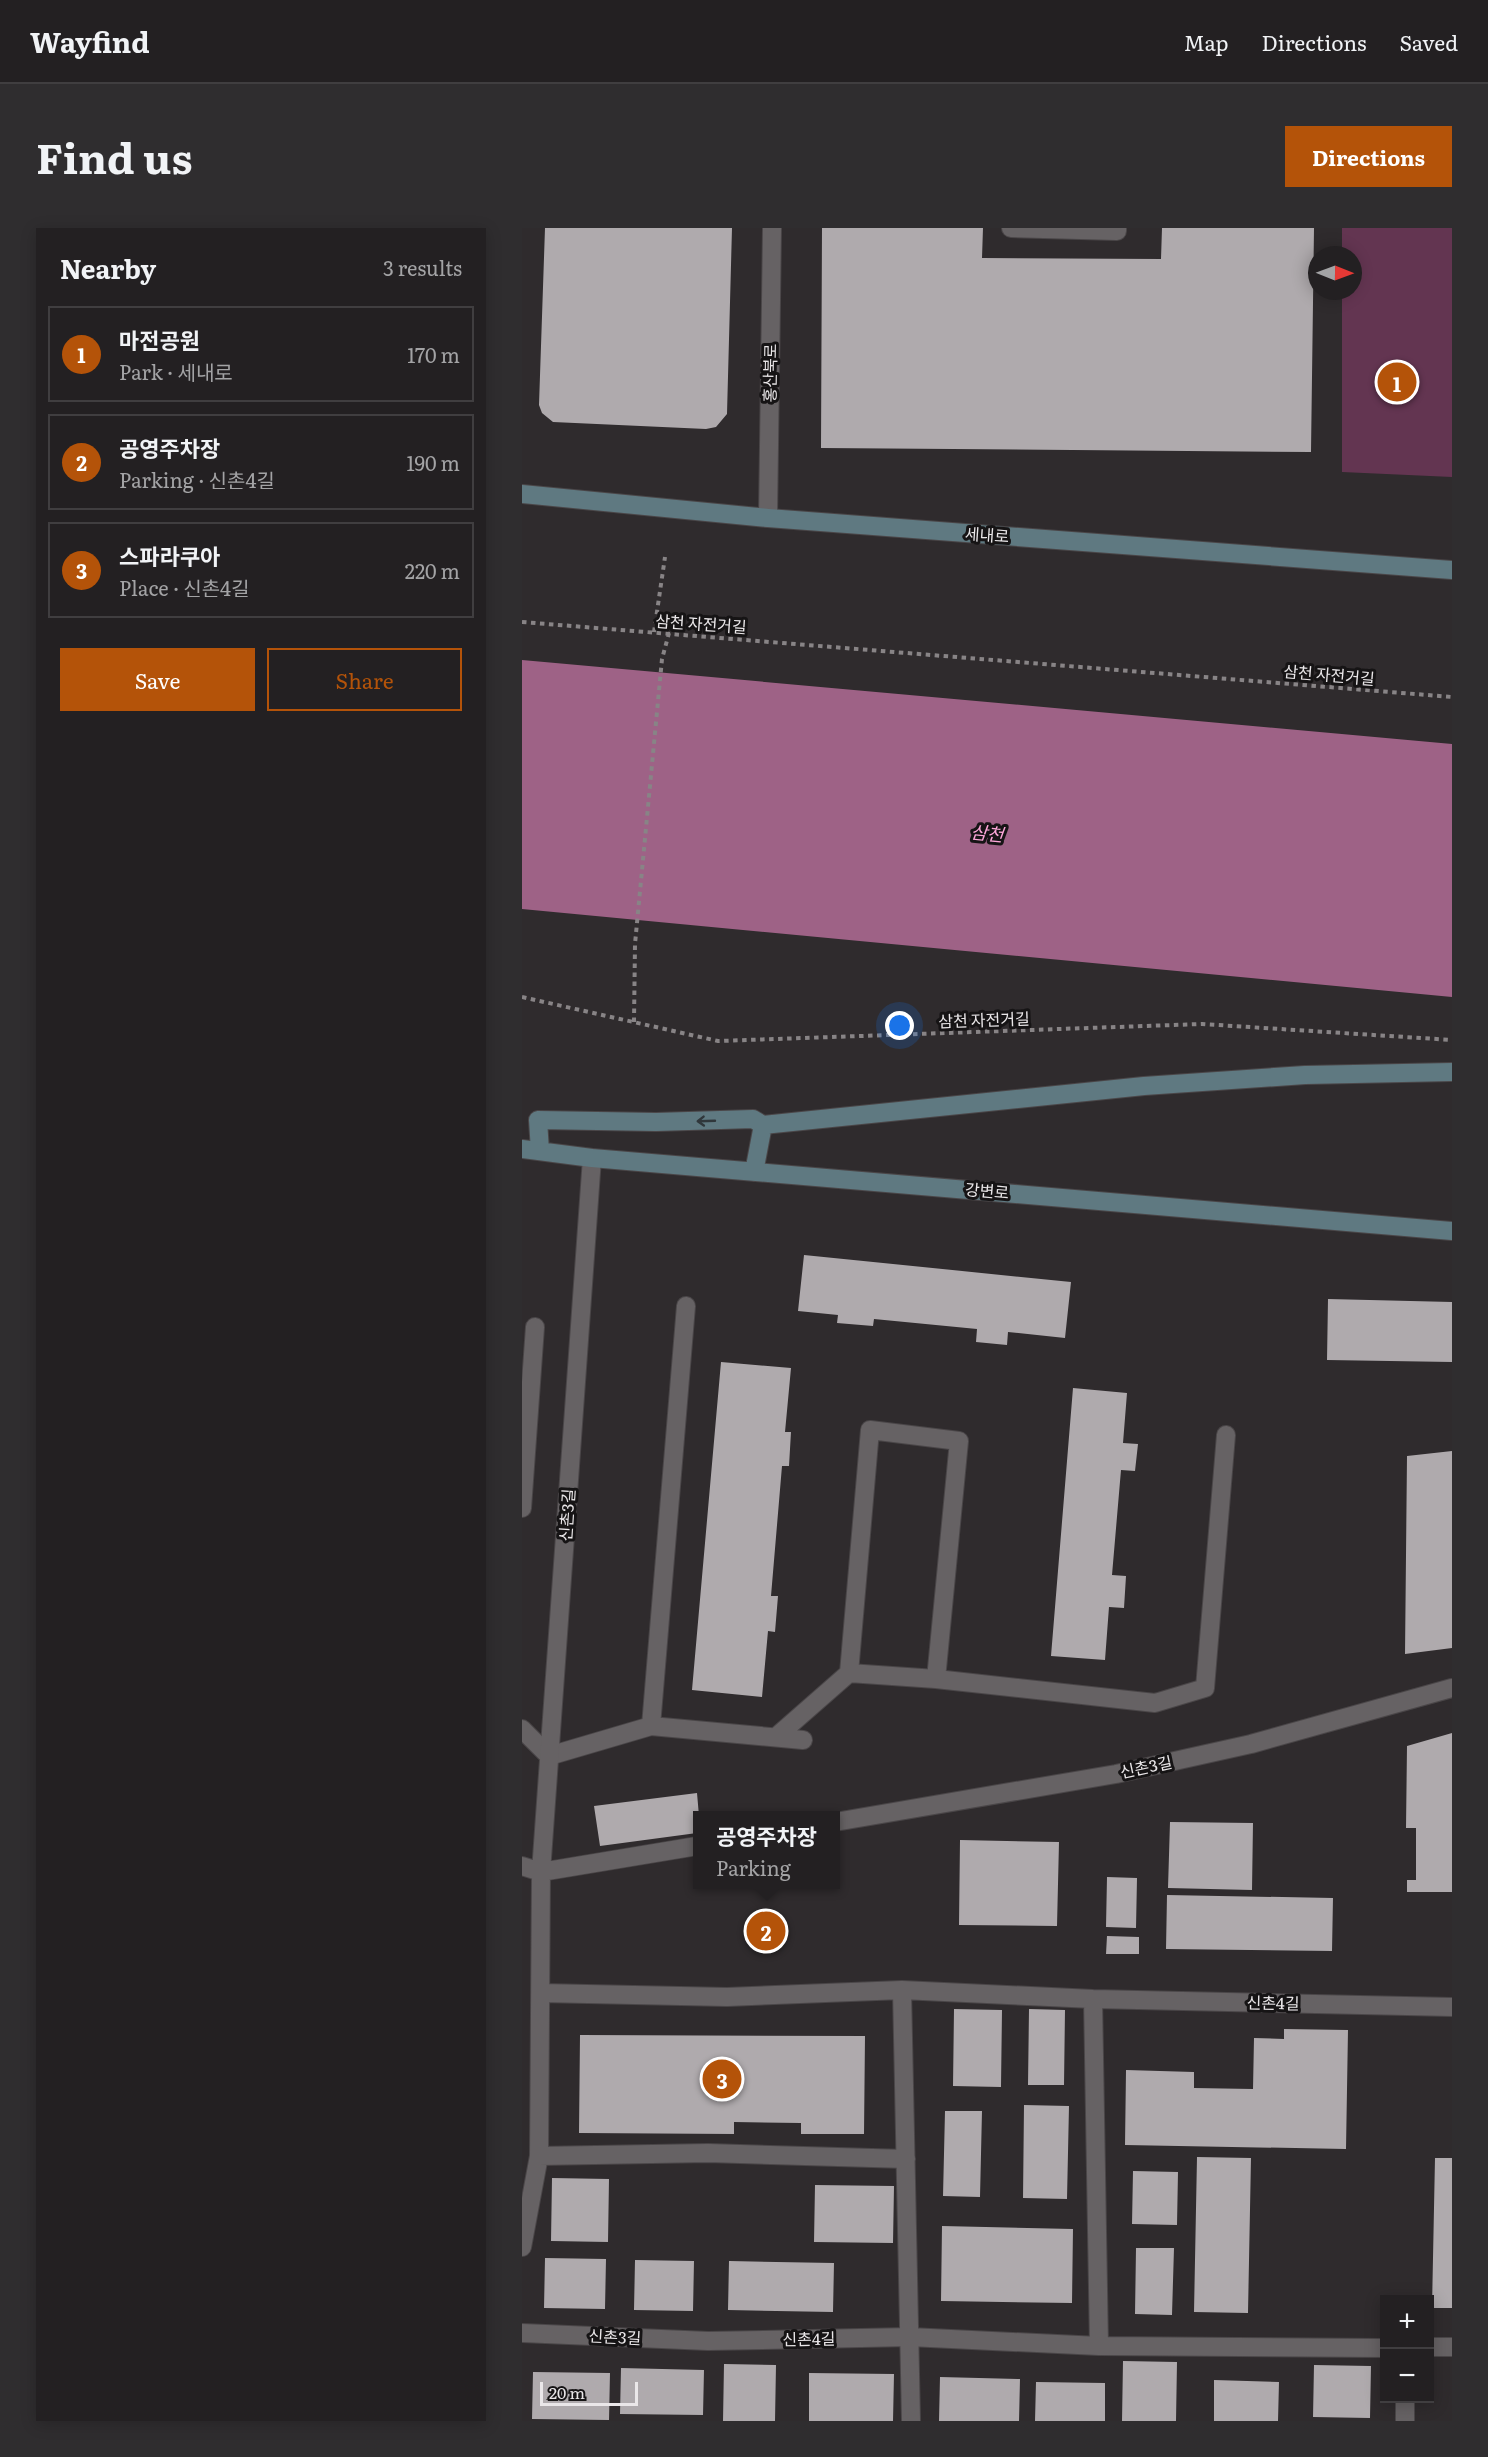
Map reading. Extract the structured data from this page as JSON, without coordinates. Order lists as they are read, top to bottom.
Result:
{
  "streets": {
    "street": [
      "홍산북로",
      "세내로",
      "강변로",
      "신촌3길",
      "신촌4길"
    ],
    "path": ["삼천 자전거길"]
  },
  "crossings": [
    ["홍산북로", "세내로"],
    ["강변로", "신촌3길"],
    ["신촌3길", "신촌4길"]
  ],
  "water": ["삼천"],
  "scale_bar": "20 m",
  "north": "right",
  "page": {
    "header": "Wayfind",
    "nav": ["Map", "Directions", "Saved"],
    "title": "Find us",
    "buttons": [
      "Directions",
      ["Save", "Share"]
    ],
    "heading": ["Nearby", "3 results"],
    "list": [
      {
        "mark": "1",
        "name": "마전공원",
        "note": "Park · 세내로",
        "value": "170 m"
      },
      {
        "mark": "2",
        "name": "공영주차장",
        "note": "Parking · 신촌4길",
        "value": "190 m"
      },
      {
        "mark": "3",
        "name": "스파라쿠아",
        "note": "Place · 신촌4길",
        "value": "220 m"
      }
    ],
    "pins": ["1", "2", "3"],
    "popup": ["공영주차장", "Parking"],
    "map_buttons": ["+", "−"],
    "scale": "20 m"
  }
}
